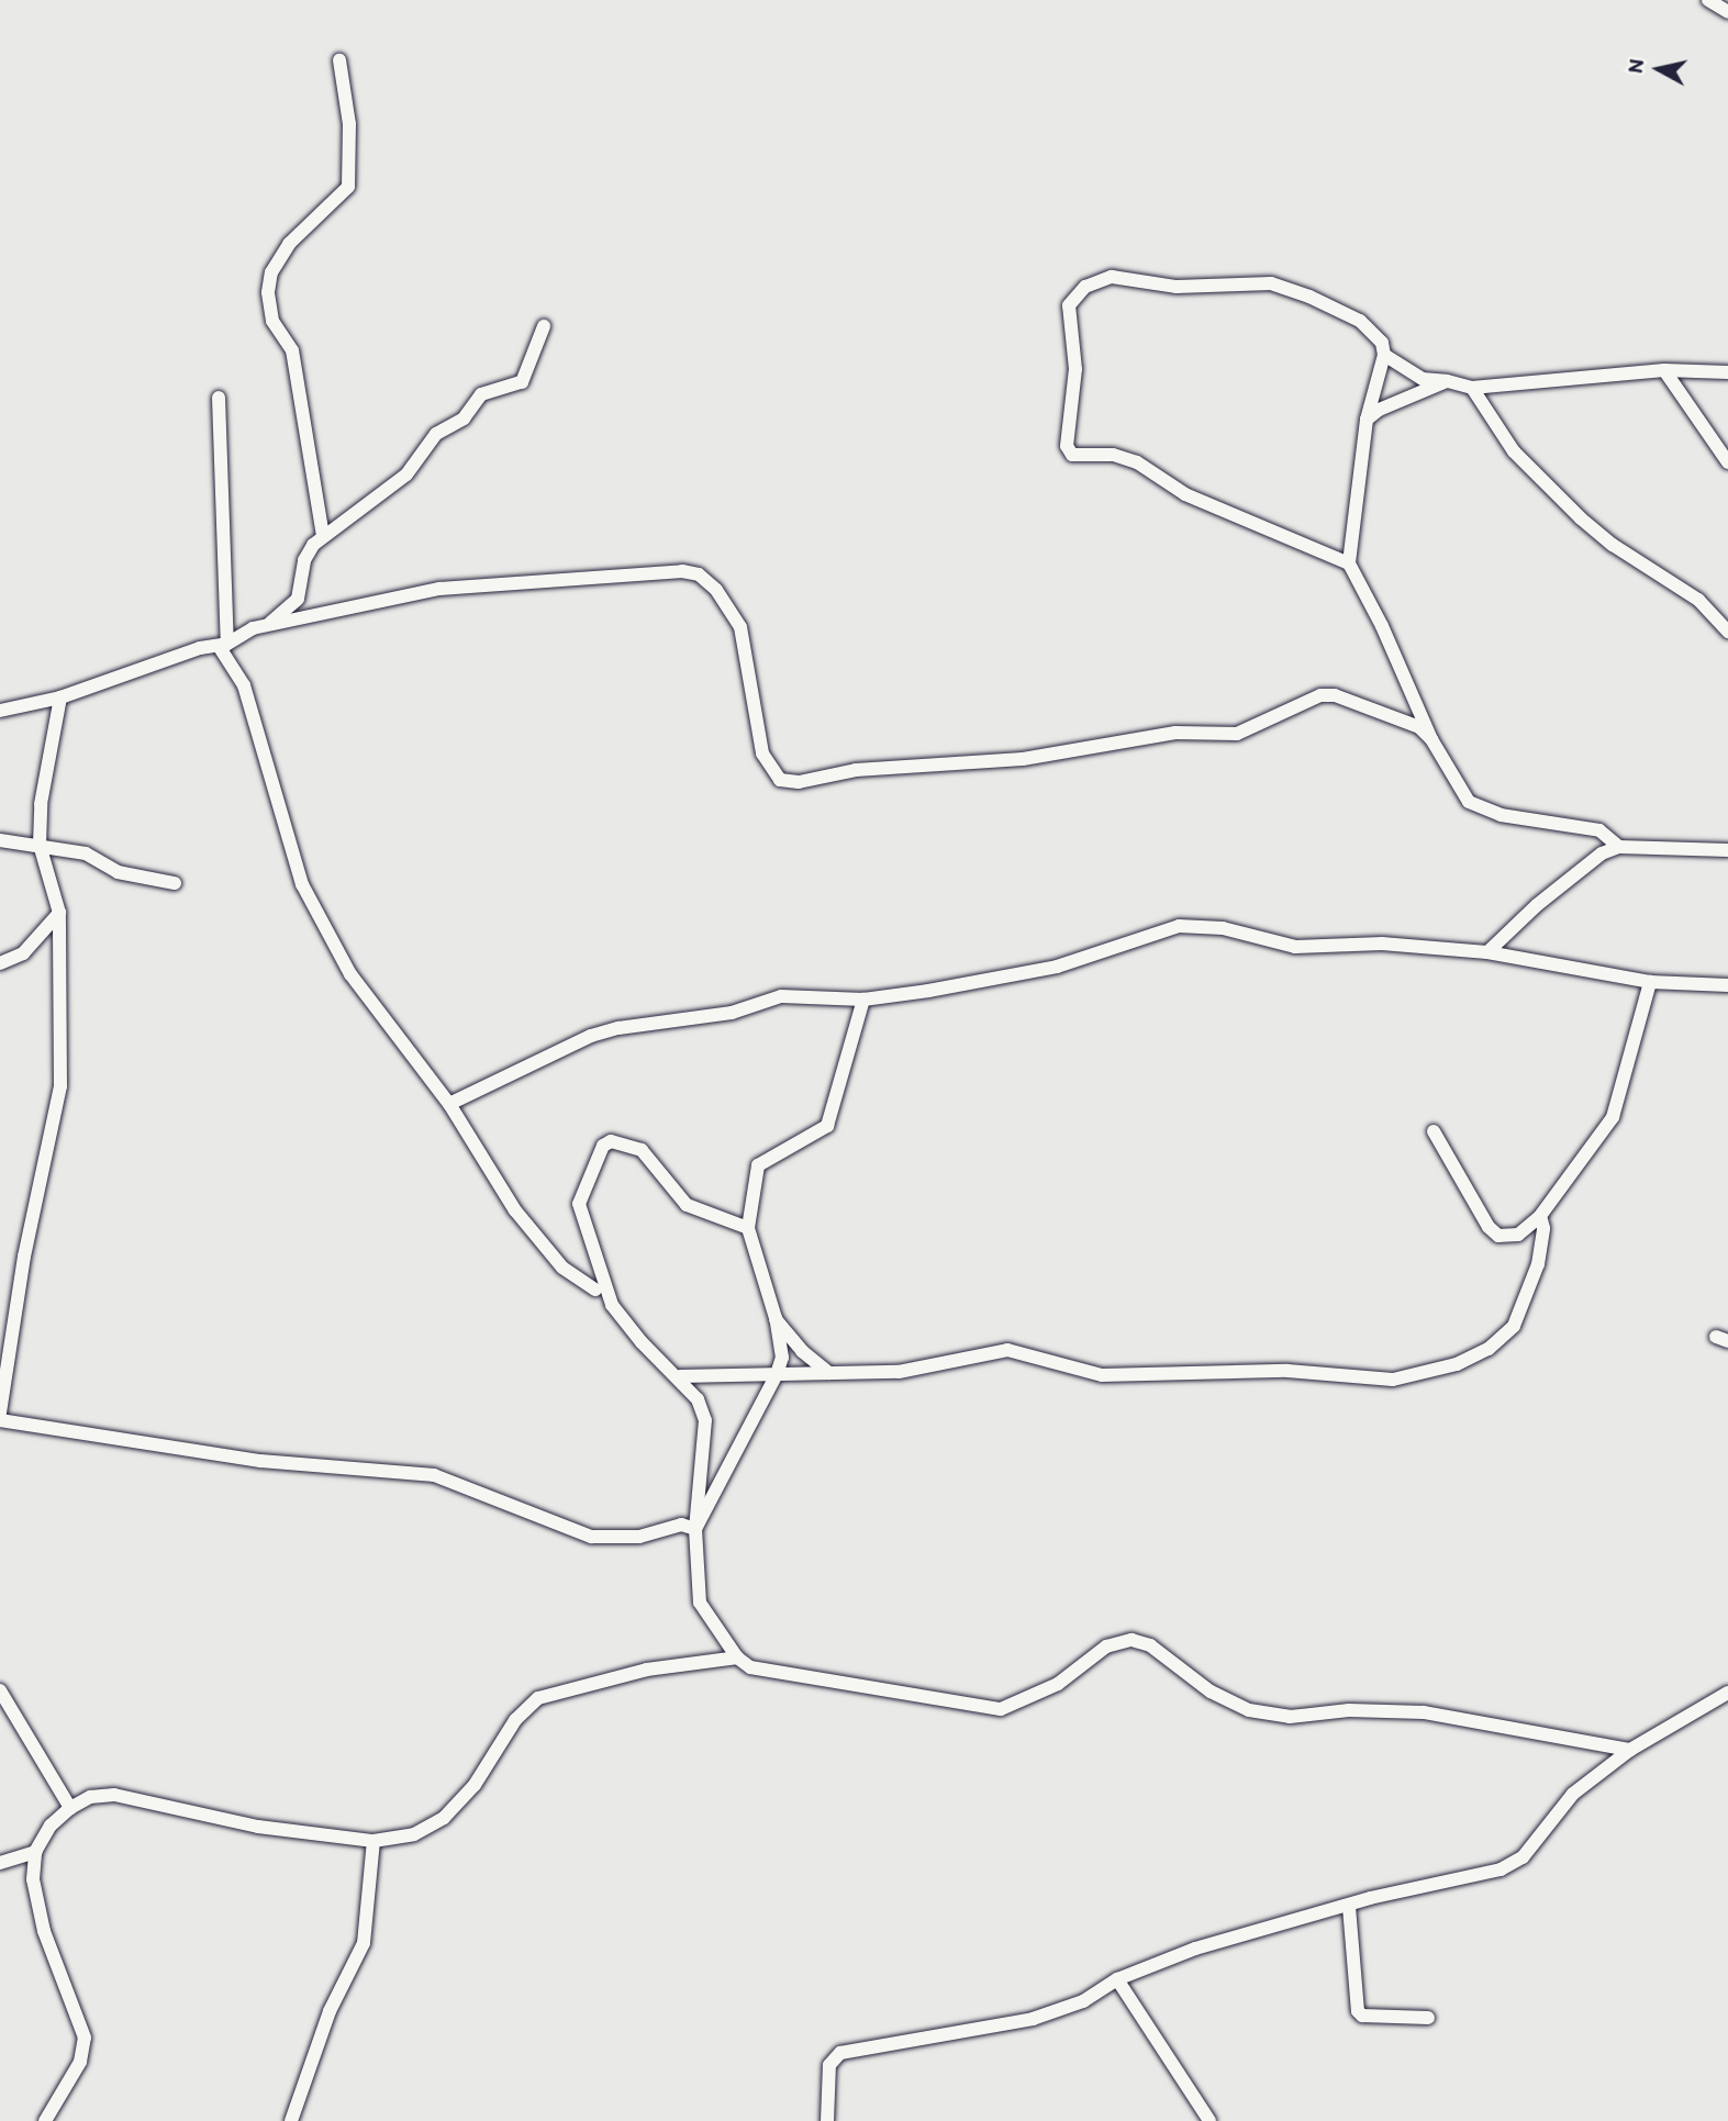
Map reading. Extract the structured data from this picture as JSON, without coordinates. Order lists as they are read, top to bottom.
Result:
{
  "north": "left"
}
